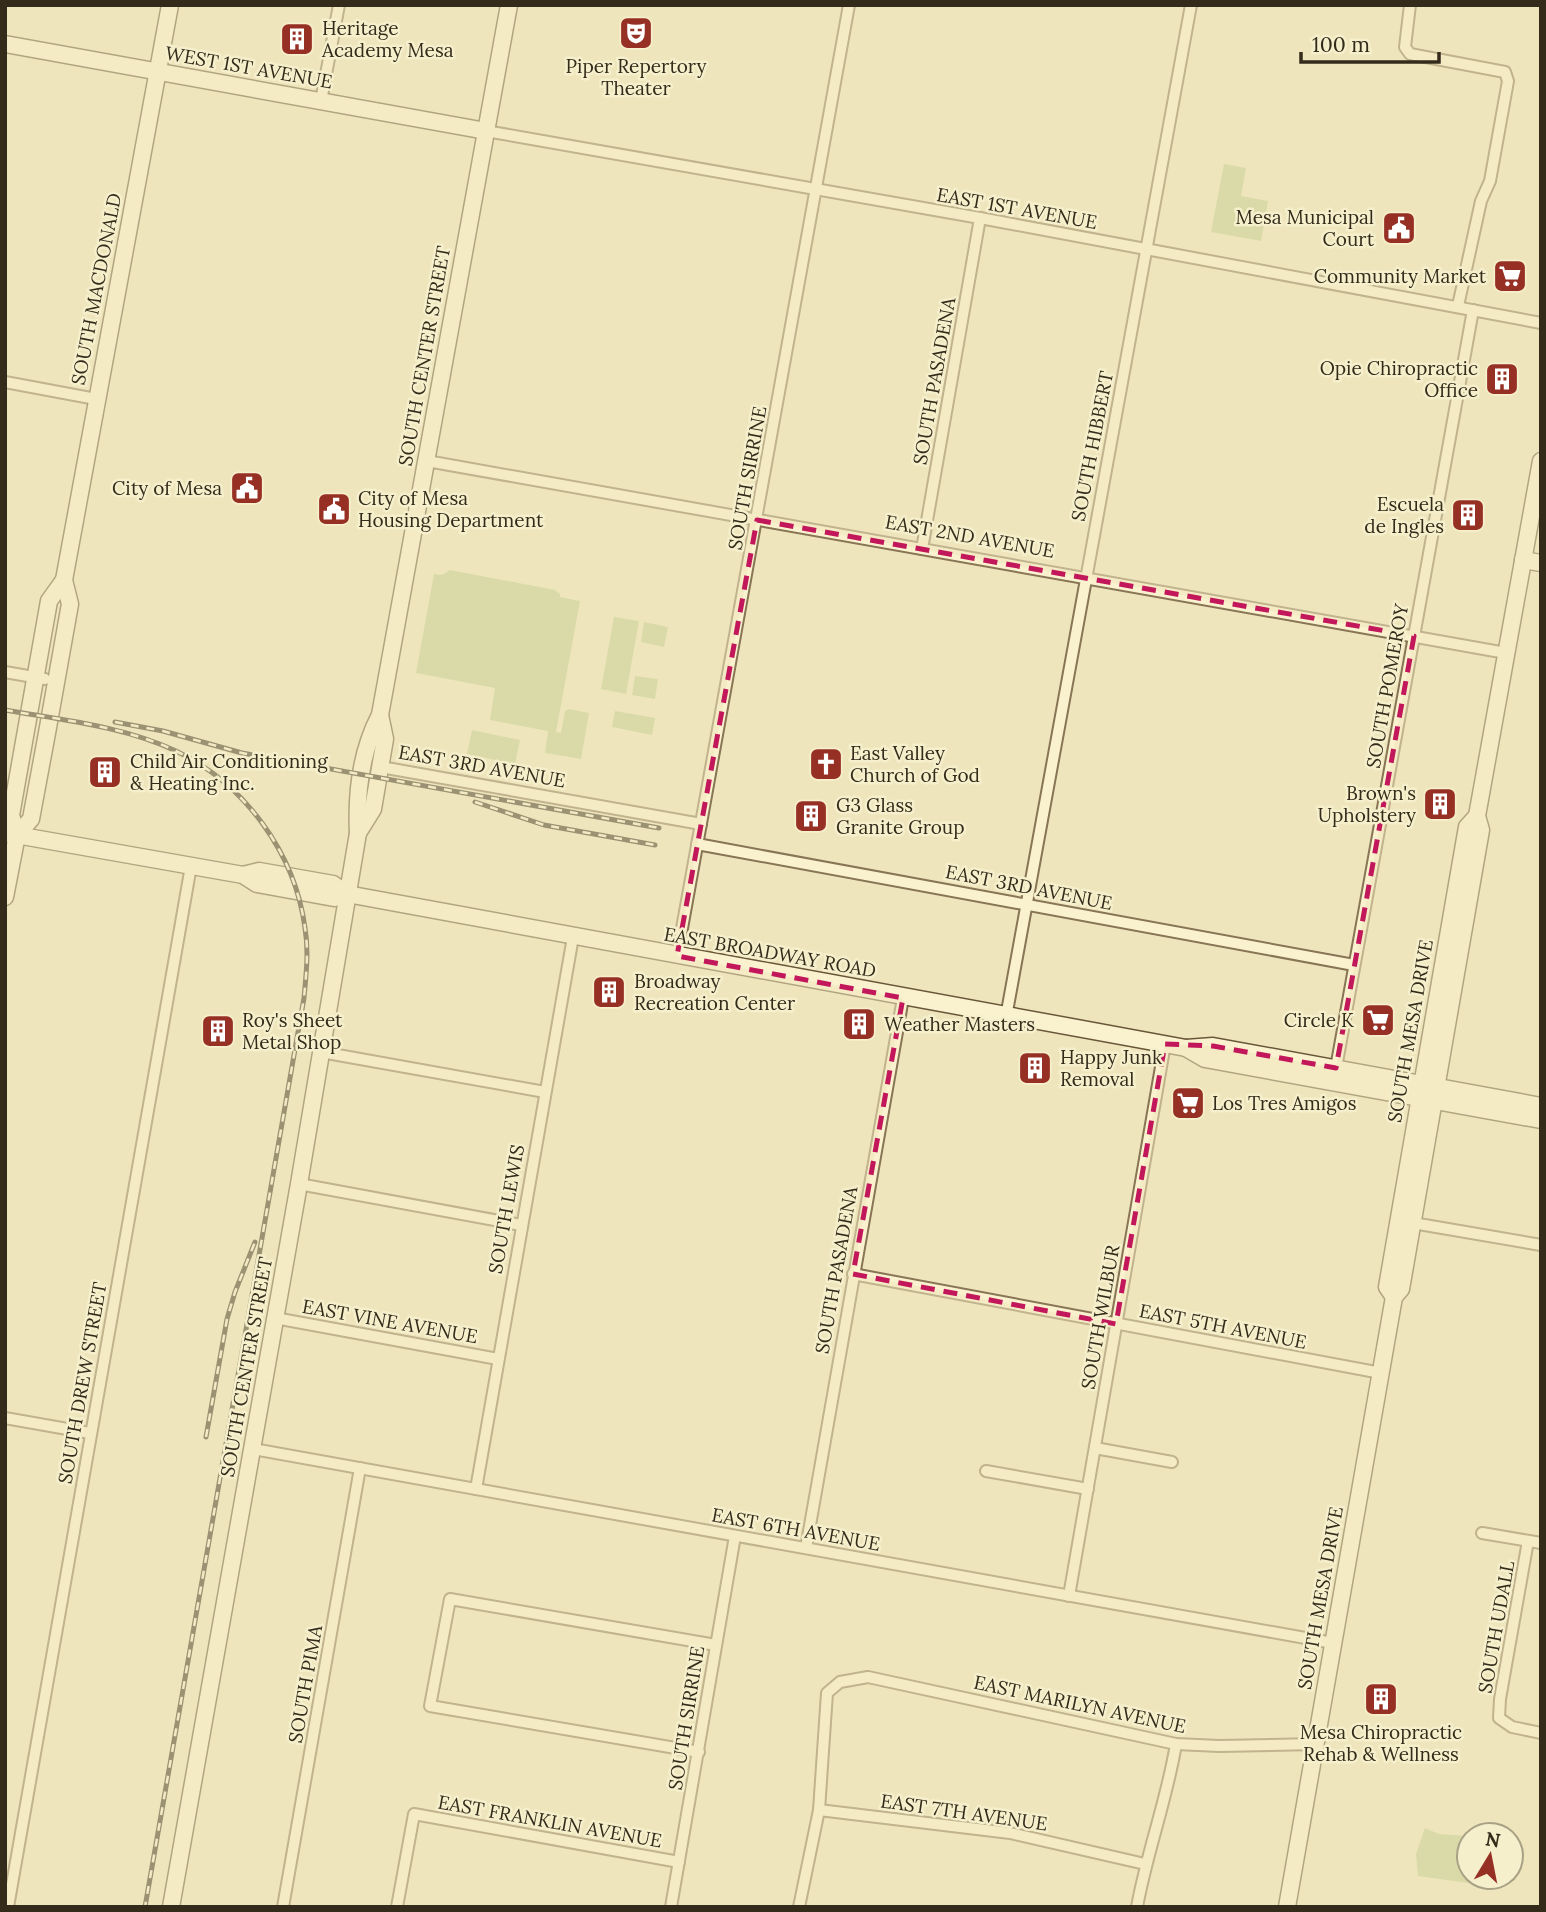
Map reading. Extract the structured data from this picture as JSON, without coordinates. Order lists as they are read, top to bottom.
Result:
{
  "streets": {
    "street": [
      "WEST 1ST AVENUE",
      "EAST 1ST AVENUE",
      "SOUTH MACDONALD",
      "SOUTH CENTER STREET",
      "SOUTH PASADENA",
      "SOUTH HIBBERT",
      "SOUTH SIRRINE",
      "EAST 2ND AVENUE",
      "SOUTH POMEROY",
      "EAST 3RD AVENUE",
      "EAST BROADWAY ROAD",
      "SOUTH MESA DRIVE",
      "SOUTH LEWIS",
      "SOUTH WILBUR",
      "EAST VINE AVENUE",
      "EAST 5TH AVENUE",
      "SOUTH DREW STREET",
      "EAST 6TH AVENUE",
      "SOUTH UDALL",
      "SOUTH PIMA",
      "EAST MARILYN AVENUE",
      "EAST 7TH AVENUE",
      "EAST FRANKLIN AVENUE"
    ]
  },
  "crossings": [
    ["WEST 1ST AVENUE", "EAST 1ST AVENUE"],
    ["WEST 1ST AVENUE", "SOUTH MACDONALD"],
    ["WEST 1ST AVENUE", "SOUTH CENTER STREET"],
    ["EAST 1ST AVENUE", "SOUTH CENTER STREET"],
    ["EAST 1ST AVENUE", "SOUTH PASADENA"],
    ["EAST 1ST AVENUE", "SOUTH HIBBERT"],
    ["EAST 1ST AVENUE", "SOUTH SIRRINE"],
    ["EAST 1ST AVENUE", "SOUTH POMEROY"],
    ["SOUTH MACDONALD", "EAST BROADWAY ROAD"],
    ["SOUTH CENTER STREET", "EAST 2ND AVENUE"],
    ["SOUTH CENTER STREET", "EAST 3RD AVENUE"],
    ["SOUTH CENTER STREET", "EAST BROADWAY ROAD"],
    ["SOUTH CENTER STREET", "EAST VINE AVENUE"],
    ["SOUTH CENTER STREET", "EAST 6TH AVENUE"],
    ["SOUTH PASADENA", "EAST 2ND AVENUE"],
    ["SOUTH PASADENA", "EAST BROADWAY ROAD"],
    ["SOUTH PASADENA", "EAST 5TH AVENUE"],
    ["SOUTH PASADENA", "EAST 6TH AVENUE"],
    ["SOUTH HIBBERT", "EAST 2ND AVENUE"],
    ["SOUTH HIBBERT", "EAST 3RD AVENUE"],
    ["SOUTH HIBBERT", "EAST BROADWAY ROAD"],
    ["SOUTH SIRRINE", "EAST 2ND AVENUE"],
    ["SOUTH SIRRINE", "EAST 3RD AVENUE"],
    ["SOUTH SIRRINE", "EAST BROADWAY ROAD"],
    ["SOUTH SIRRINE", "EAST 6TH AVENUE"],
    ["SOUTH SIRRINE", "EAST FRANKLIN AVENUE"],
    ["EAST 2ND AVENUE", "SOUTH POMEROY"],
    ["EAST 2ND AVENUE", "SOUTH MESA DRIVE"],
    ["SOUTH POMEROY", "EAST 3RD AVENUE"],
    ["SOUTH POMEROY", "EAST BROADWAY ROAD"],
    ["EAST BROADWAY ROAD", "SOUTH MESA DRIVE"],
    ["EAST BROADWAY ROAD", "SOUTH LEWIS"],
    ["EAST BROADWAY ROAD", "SOUTH WILBUR"],
    ["EAST BROADWAY ROAD", "SOUTH DREW STREET"],
    ["SOUTH MESA DRIVE", "EAST 5TH AVENUE"],
    ["SOUTH MESA DRIVE", "EAST 6TH AVENUE"],
    ["SOUTH MESA DRIVE", "EAST MARILYN AVENUE"],
    ["SOUTH LEWIS", "EAST VINE AVENUE"],
    ["SOUTH LEWIS", "EAST 6TH AVENUE"],
    ["SOUTH WILBUR", "EAST 5TH AVENUE"],
    ["SOUTH WILBUR", "EAST 6TH AVENUE"],
    ["EAST 6TH AVENUE", "SOUTH PIMA"],
    ["EAST MARILYN AVENUE", "EAST 7TH AVENUE"]
  ],
  "places": {
    "theatre": ["Piper Repertory Theater"],
    "building": [
      "Heritage Academy Mesa",
      "Opie Chiropractic Office",
      "Escuela de Ingles",
      "Child Air Conditioning & Heating Inc.",
      "Brown's Upholstery",
      "G3 Glass Granite Group",
      "Broadway Recreation Center",
      "Weather Masters",
      "Roy's Sheet Metal Shop",
      "Happy Junk Removal",
      "Mesa Chiropractic Rehab & Wellness"
    ],
    "public building": ["Mesa Municipal Court", "City of Mesa", "City of Mesa Housing Department"],
    "supermarket": ["Community Market", "Circle K", "Los Tres Amigos"],
    "church": ["East Valley Church of God"]
  },
  "scale_bar": "100 m",
  "north": "top"
}
